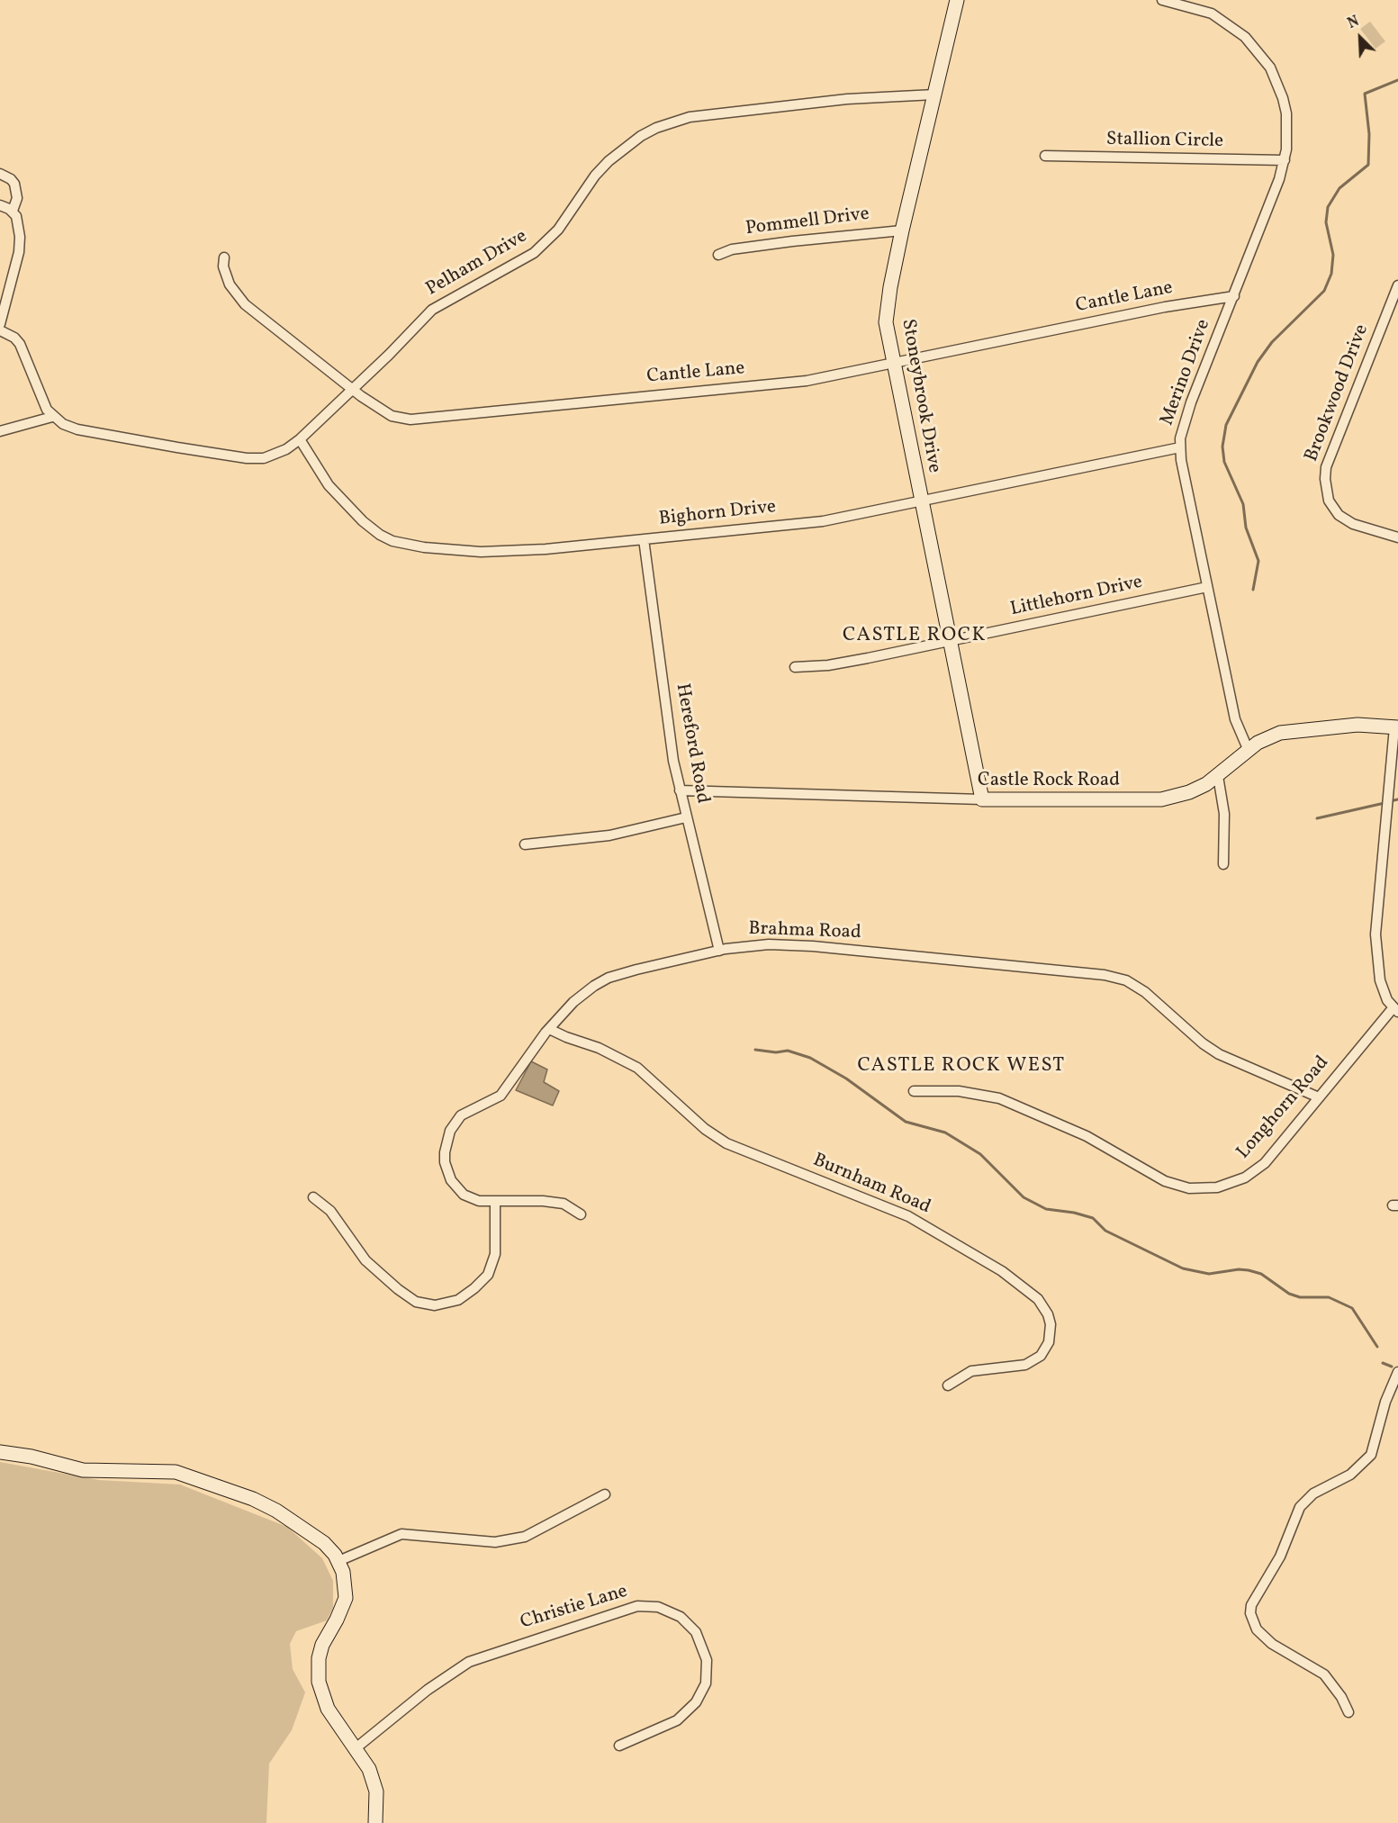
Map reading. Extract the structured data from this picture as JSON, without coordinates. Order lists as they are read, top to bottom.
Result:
{
  "streets": {
    "street": [
      "Stallion Circle",
      "Pommell Drive",
      "Pelham Drive",
      "Cantle Lane",
      "Merino Drive",
      "Brookwood Drive",
      "Stoneybrook Drive",
      "Bighorn Drive",
      "Littlehorn Drive",
      "Hereford Road",
      "Castle Rock Road",
      "Brahma Road",
      "Longhorn Road",
      "Burnham Road",
      "Christie Lane"
    ]
  },
  "crossings": [
    ["Stallion Circle", "Merino Drive"],
    ["Pommell Drive", "Stoneybrook Drive"],
    ["Pelham Drive", "Cantle Lane"],
    ["Pelham Drive", "Stoneybrook Drive"],
    ["Pelham Drive", "Bighorn Drive"],
    ["Cantle Lane", "Merino Drive"],
    ["Cantle Lane", "Stoneybrook Drive"],
    ["Merino Drive", "Bighorn Drive"],
    ["Merino Drive", "Littlehorn Drive"],
    ["Merino Drive", "Castle Rock Road"],
    ["Stoneybrook Drive", "Bighorn Drive"],
    ["Stoneybrook Drive", "Littlehorn Drive"],
    ["Stoneybrook Drive", "Castle Rock Road"],
    ["Bighorn Drive", "Hereford Road"],
    ["Hereford Road", "Castle Rock Road"],
    ["Hereford Road", "Brahma Road"],
    ["Castle Rock Road", "Longhorn Road"],
    ["Brahma Road", "Longhorn Road"],
    ["Brahma Road", "Burnham Road"]
  ],
  "districts": ["CASTLE ROCK", "CASTLE ROCK WEST"],
  "north": "top left"
}
